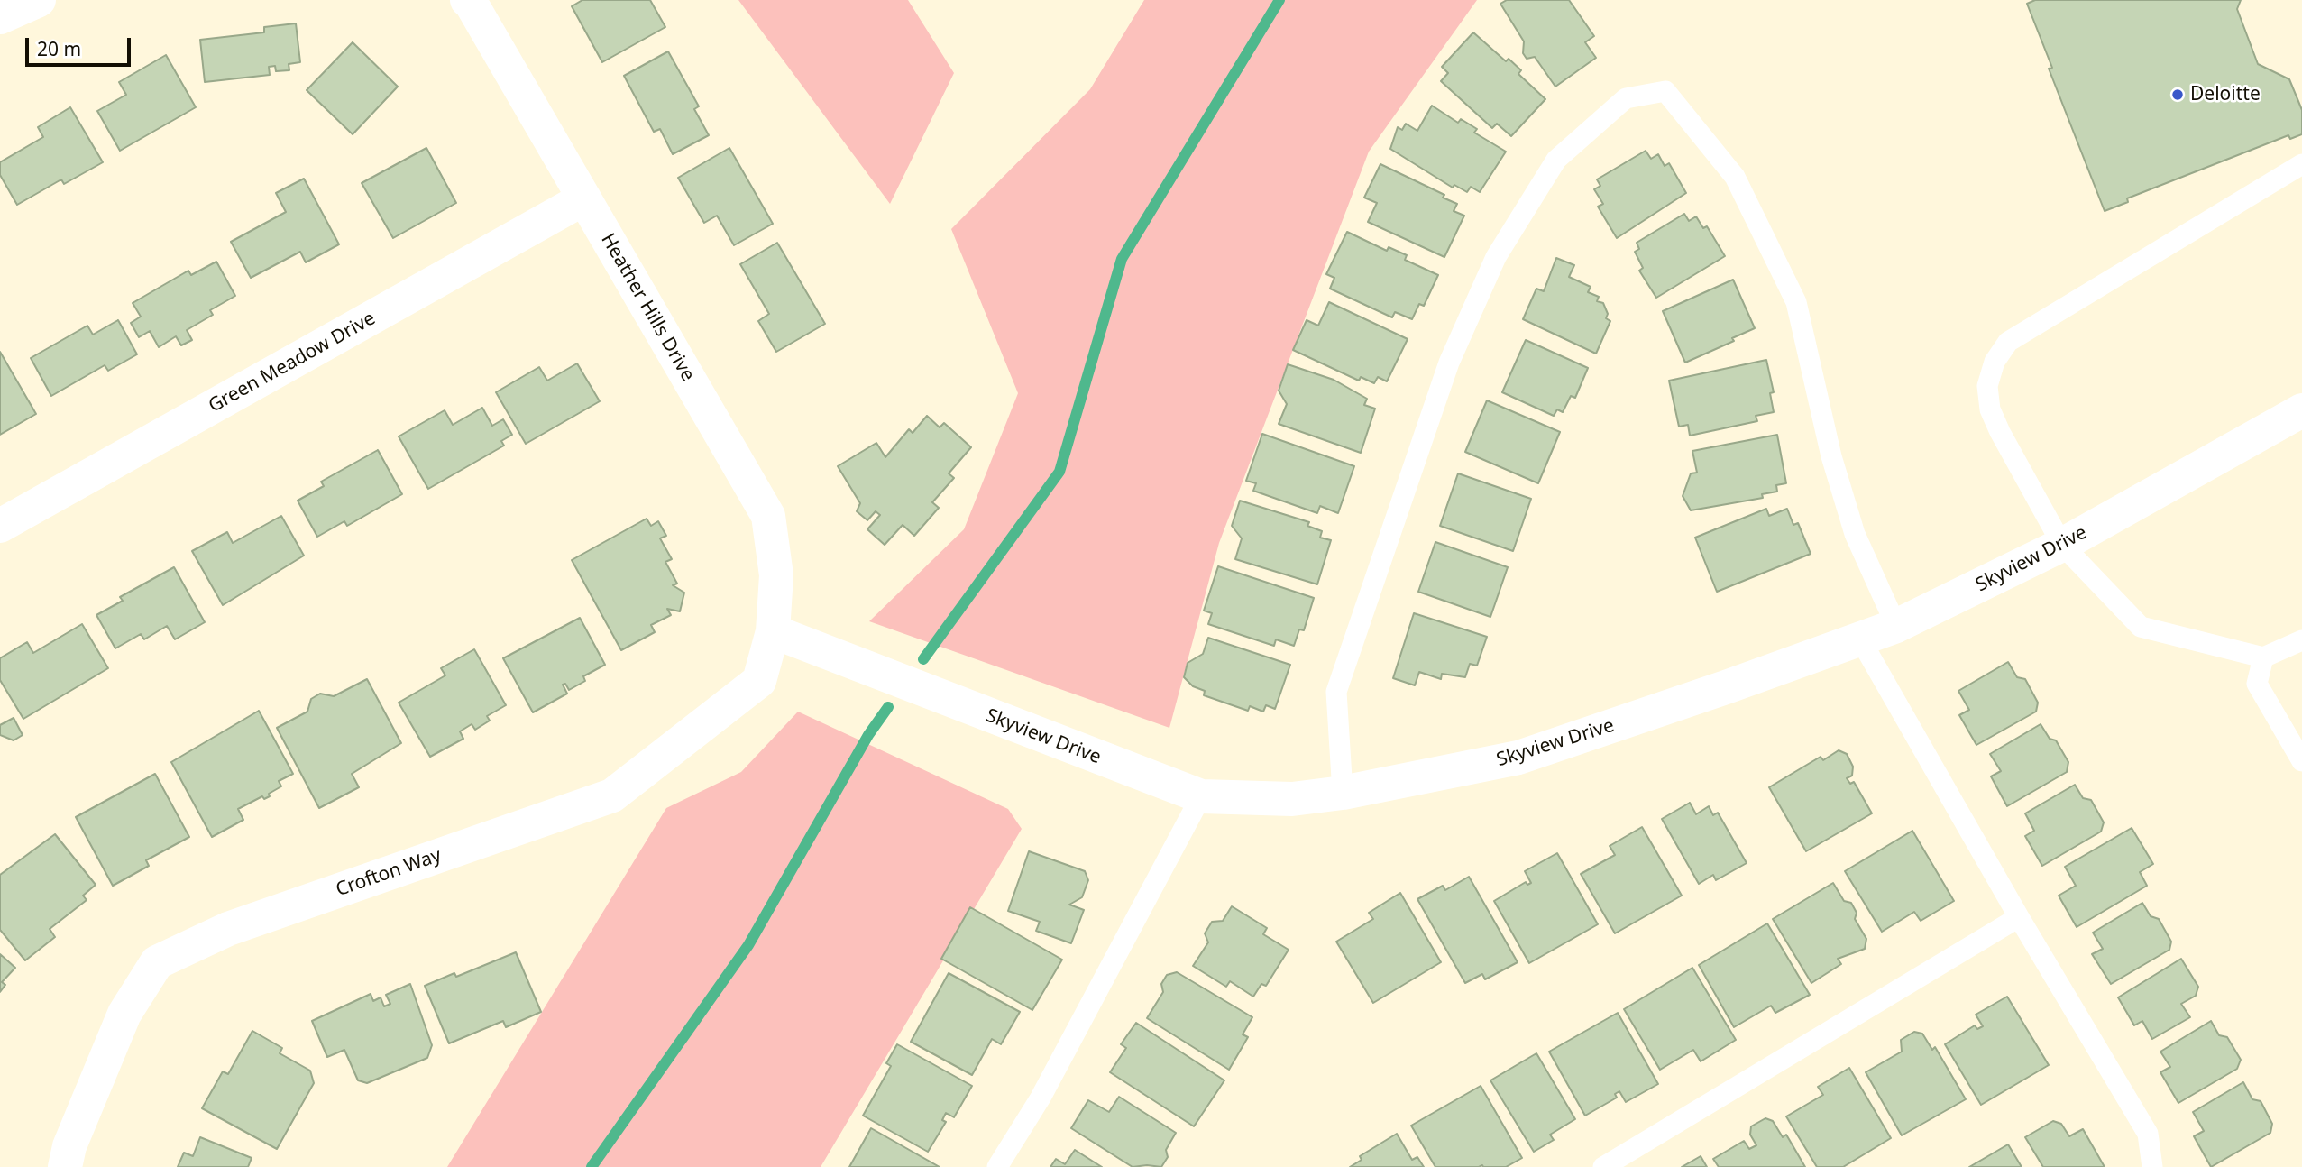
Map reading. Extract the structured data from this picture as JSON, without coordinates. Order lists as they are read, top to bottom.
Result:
{
  "streets": {
    "street": [
      "Heather Hills Drive",
      "Green Meadow Drive",
      "Skyview Drive",
      "Crofton Way"
    ]
  },
  "crossings": [
    ["Heather Hills Drive", "Green Meadow Drive"],
    ["Heather Hills Drive", "Skyview Drive"],
    ["Heather Hills Drive", "Crofton Way"],
    ["Skyview Drive", "Crofton Way"]
  ],
  "places": ["Deloitte"],
  "scale_bar": "20 m"
}
